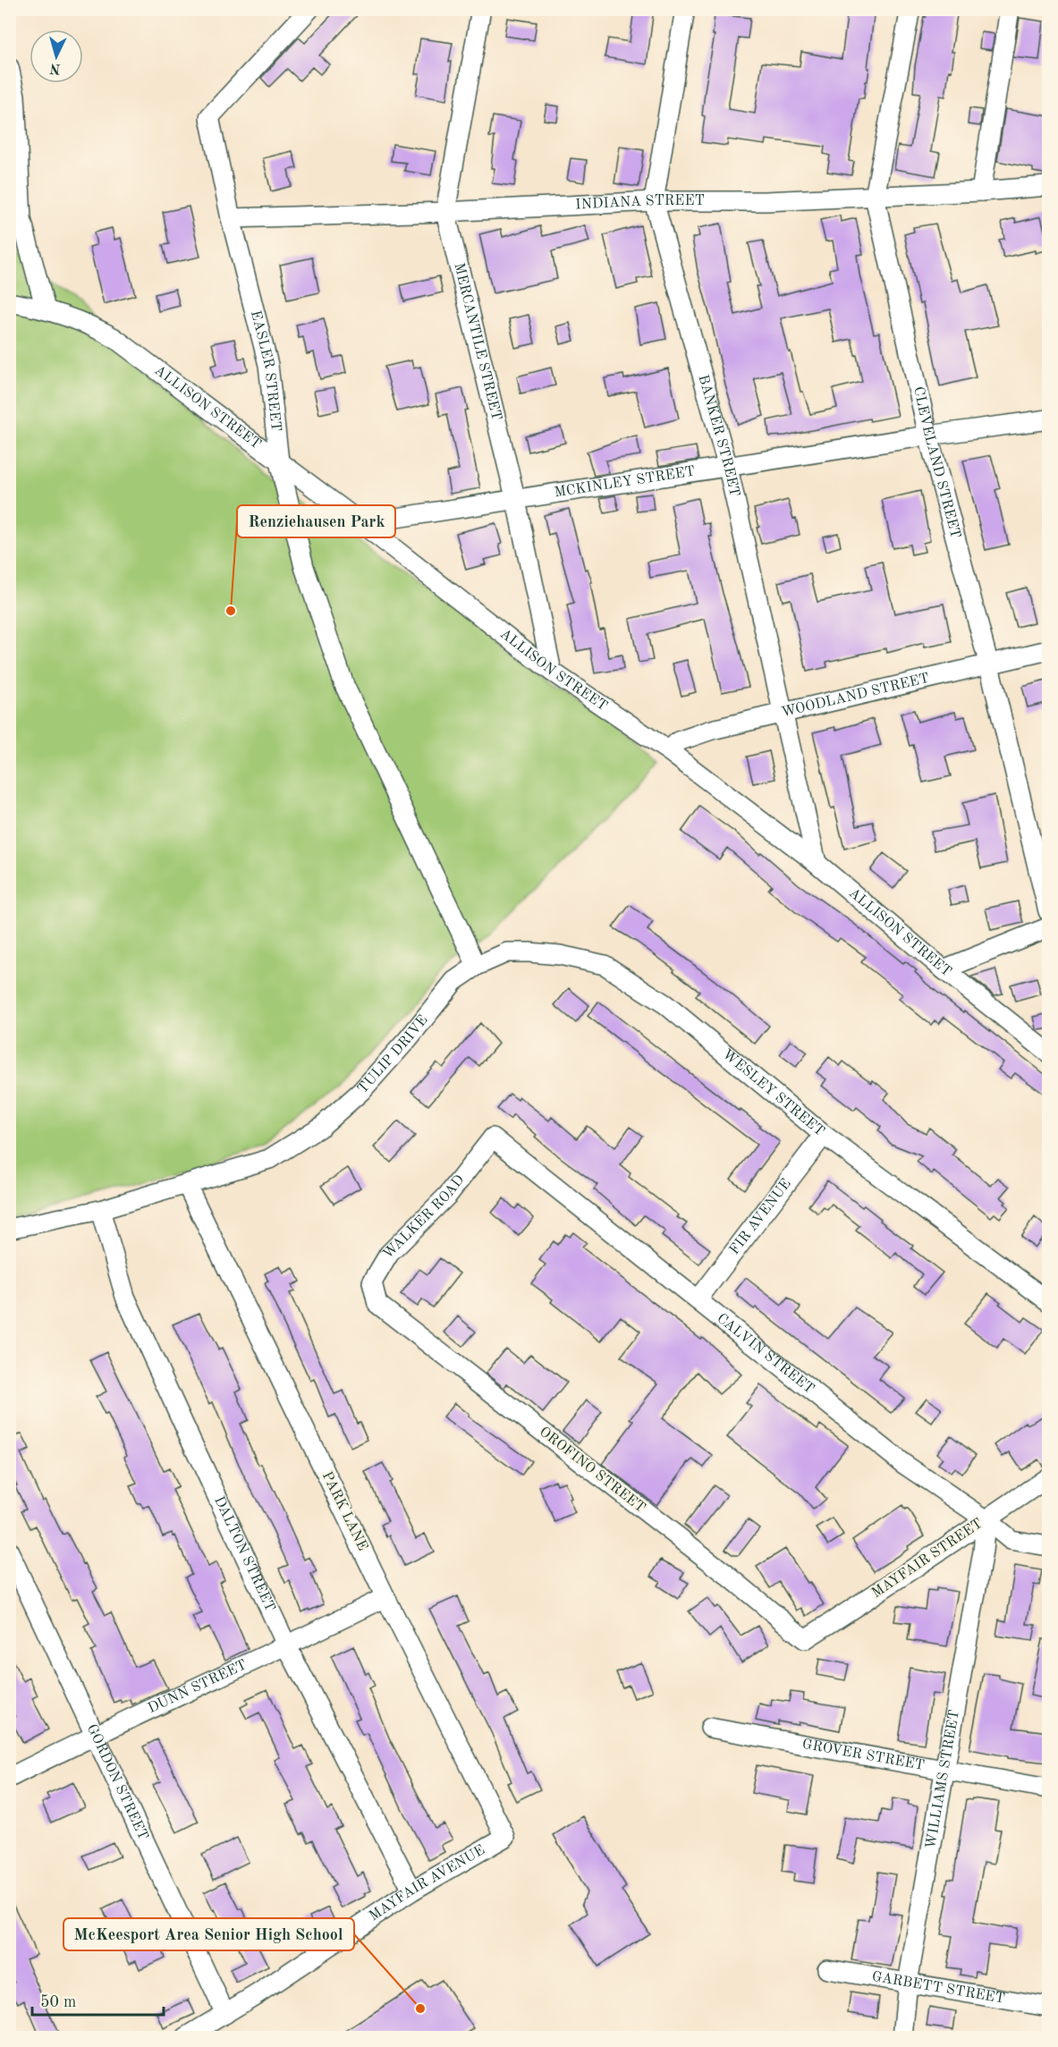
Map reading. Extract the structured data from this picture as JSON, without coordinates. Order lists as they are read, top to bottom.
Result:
{
  "streets": {
    "street": [
      "INDIANA STREET",
      "MERCANTILE STREET",
      "EASLER STREET",
      "ALLISON STREET",
      "BANKER STREET",
      "CLEVELAND STREET",
      "MCKINLEY STREET",
      "WOODLAND STREET",
      "TULIP DRIVE",
      "WESLEY STREET",
      "FIR AVENUE",
      "WALKER ROAD",
      "CALVIN STREET",
      "OROFINO STREET",
      "PARK LANE",
      "DALTON STREET",
      "MAYFAIR STREET",
      "DUNN STREET",
      "GROVER STREET",
      "WILLIAMS STREET",
      "GORDON STREET",
      "MAYFAIR AVENUE",
      "GARBETT STREET"
    ]
  },
  "crossings": [
    ["INDIANA STREET", "MERCANTILE STREET"],
    ["INDIANA STREET", "EASLER STREET"],
    ["INDIANA STREET", "BANKER STREET"],
    ["INDIANA STREET", "CLEVELAND STREET"],
    ["MERCANTILE STREET", "ALLISON STREET"],
    ["MERCANTILE STREET", "MCKINLEY STREET"],
    ["EASLER STREET", "ALLISON STREET"],
    ["EASLER STREET", "TULIP DRIVE"],
    ["EASLER STREET", "WESLEY STREET"],
    ["ALLISON STREET", "BANKER STREET"],
    ["ALLISON STREET", "MCKINLEY STREET"],
    ["ALLISON STREET", "WOODLAND STREET"],
    ["BANKER STREET", "MCKINLEY STREET"],
    ["BANKER STREET", "WOODLAND STREET"],
    ["CLEVELAND STREET", "MCKINLEY STREET"],
    ["CLEVELAND STREET", "WOODLAND STREET"],
    ["TULIP DRIVE", "WESLEY STREET"],
    ["TULIP DRIVE", "PARK LANE"],
    ["TULIP DRIVE", "DALTON STREET"],
    ["WESLEY STREET", "FIR AVENUE"],
    ["FIR AVENUE", "CALVIN STREET"],
    ["WALKER ROAD", "CALVIN STREET"],
    ["WALKER ROAD", "OROFINO STREET"],
    ["CALVIN STREET", "MAYFAIR STREET"],
    ["CALVIN STREET", "WILLIAMS STREET"],
    ["OROFINO STREET", "MAYFAIR STREET"],
    ["PARK LANE", "DUNN STREET"],
    ["PARK LANE", "MAYFAIR AVENUE"],
    ["DALTON STREET", "DUNN STREET"],
    ["DALTON STREET", "MAYFAIR AVENUE"],
    ["MAYFAIR STREET", "WILLIAMS STREET"],
    ["DUNN STREET", "GORDON STREET"],
    ["GROVER STREET", "WILLIAMS STREET"],
    ["WILLIAMS STREET", "GARBETT STREET"],
    ["GORDON STREET", "MAYFAIR AVENUE"]
  ],
  "places": ["Renziehausen Park", "McKeesport Area Senior High School"],
  "scale_bar": "50 m",
  "north": "bottom"
}
